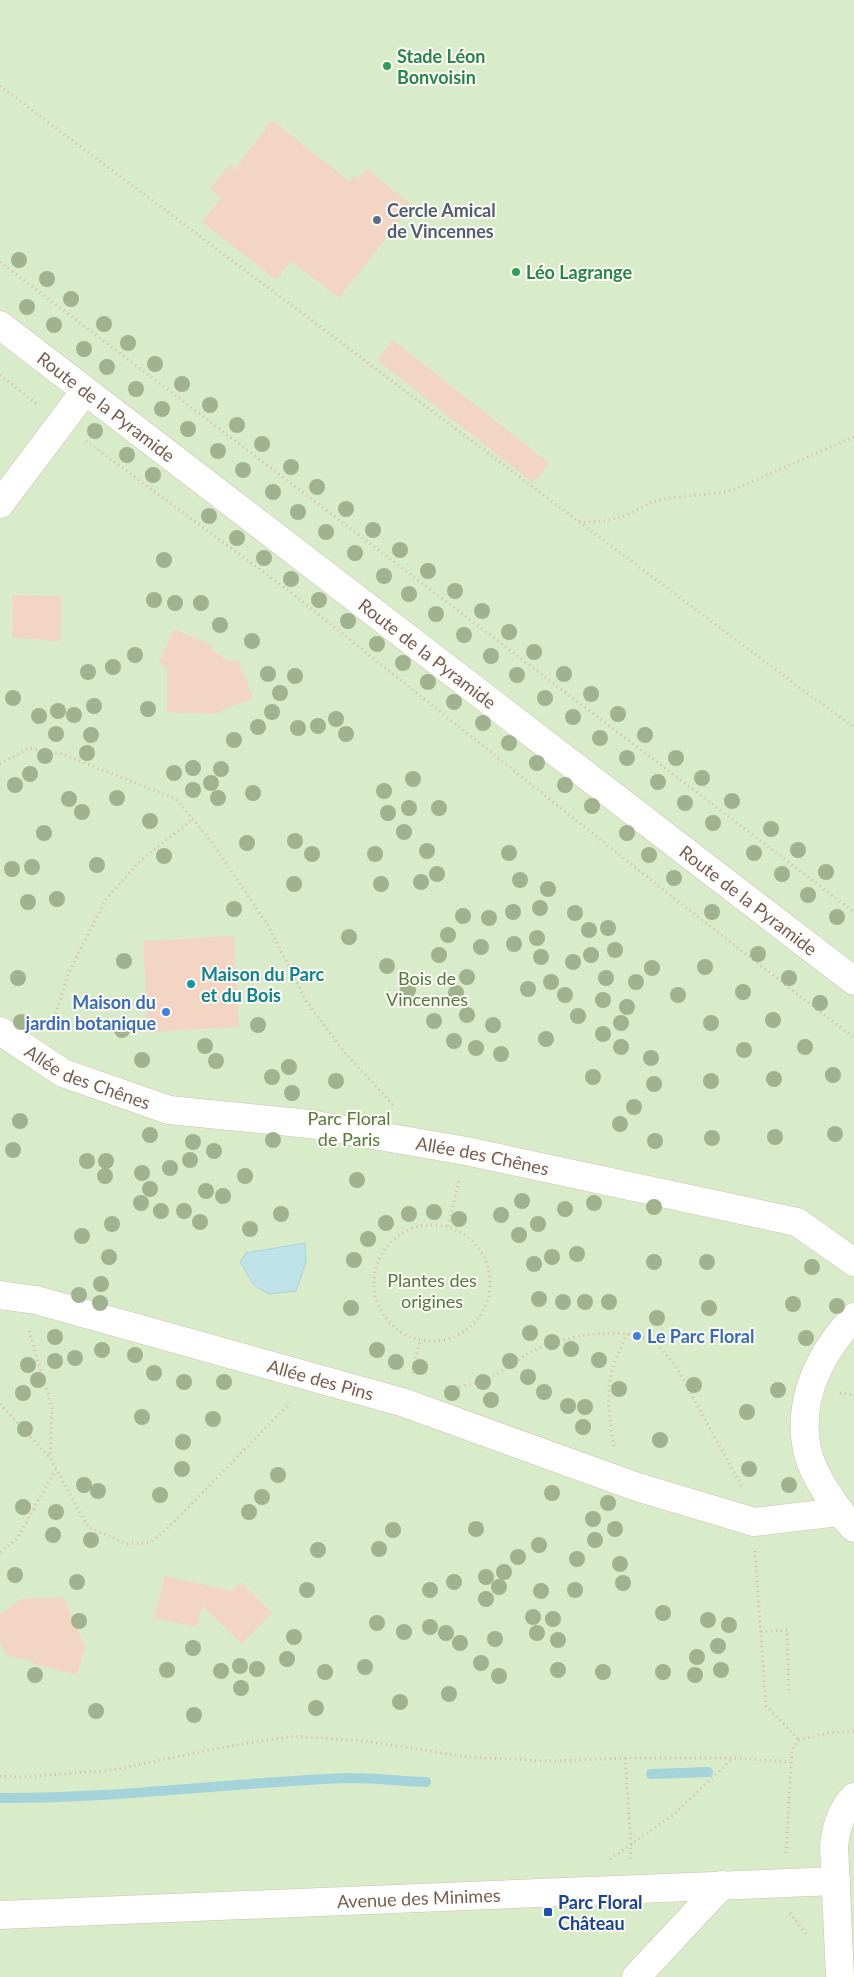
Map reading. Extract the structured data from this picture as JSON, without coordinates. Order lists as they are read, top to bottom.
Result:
{
  "streets": {
    "street": [
      "Route de la Pyramide",
      "Allée des Chênes",
      "Allée des Pins",
      "Avenue des Minimes"
    ]
  },
  "parks": ["Bois de Vincennes", "Parc Floral de Paris", "Plantes des origines"],
  "places": {
    "other": [
      "Stade Léon Bonvoisin",
      "Cercle Amical de Vincennes",
      "Léo Lagrange",
      "Maison du Parc et du Bois",
      "Maison du jardin botanique",
      "Le Parc Floral"
    ],
    "transit": ["Parc Floral Château"]
  }
}
